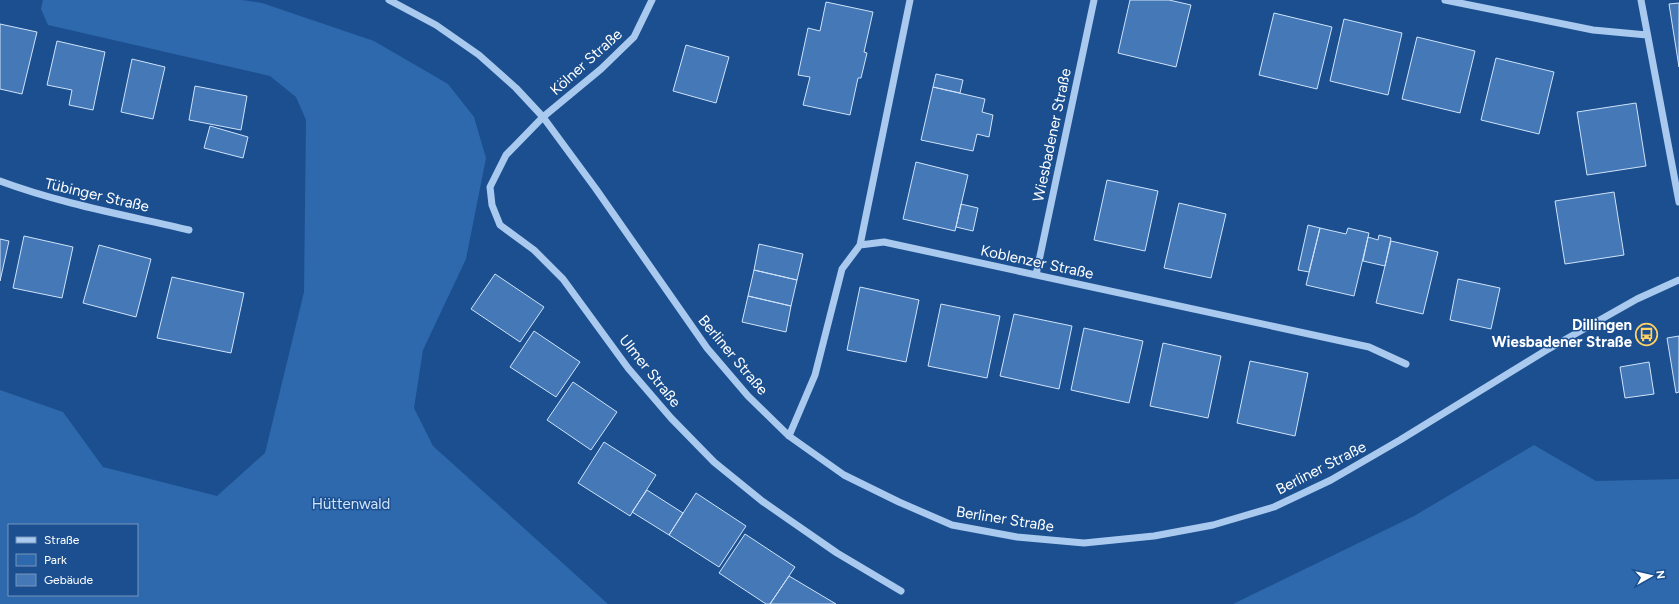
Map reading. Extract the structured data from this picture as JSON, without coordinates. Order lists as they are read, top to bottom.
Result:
{
  "streets": {
    "street": [
      "Kölner Straße",
      "Wiesbadener Straße",
      "Tübinger Straße",
      "Koblenzer Straße",
      "Berliner Straße",
      "Ulmer Straße"
    ]
  },
  "crossings": [
    ["Kölner Straße", "Berliner Straße"],
    ["Kölner Straße", "Ulmer Straße"],
    ["Wiesbadener Straße", "Koblenzer Straße"],
    ["Berliner Straße", "Ulmer Straße"]
  ],
  "parks": ["Hüttenwald"],
  "places": {
    "bus stop": ["Dillingen Wiesbadener Straße"]
  },
  "legend": ["Straße", "Park", "Gebäude"],
  "north": "right"
}
